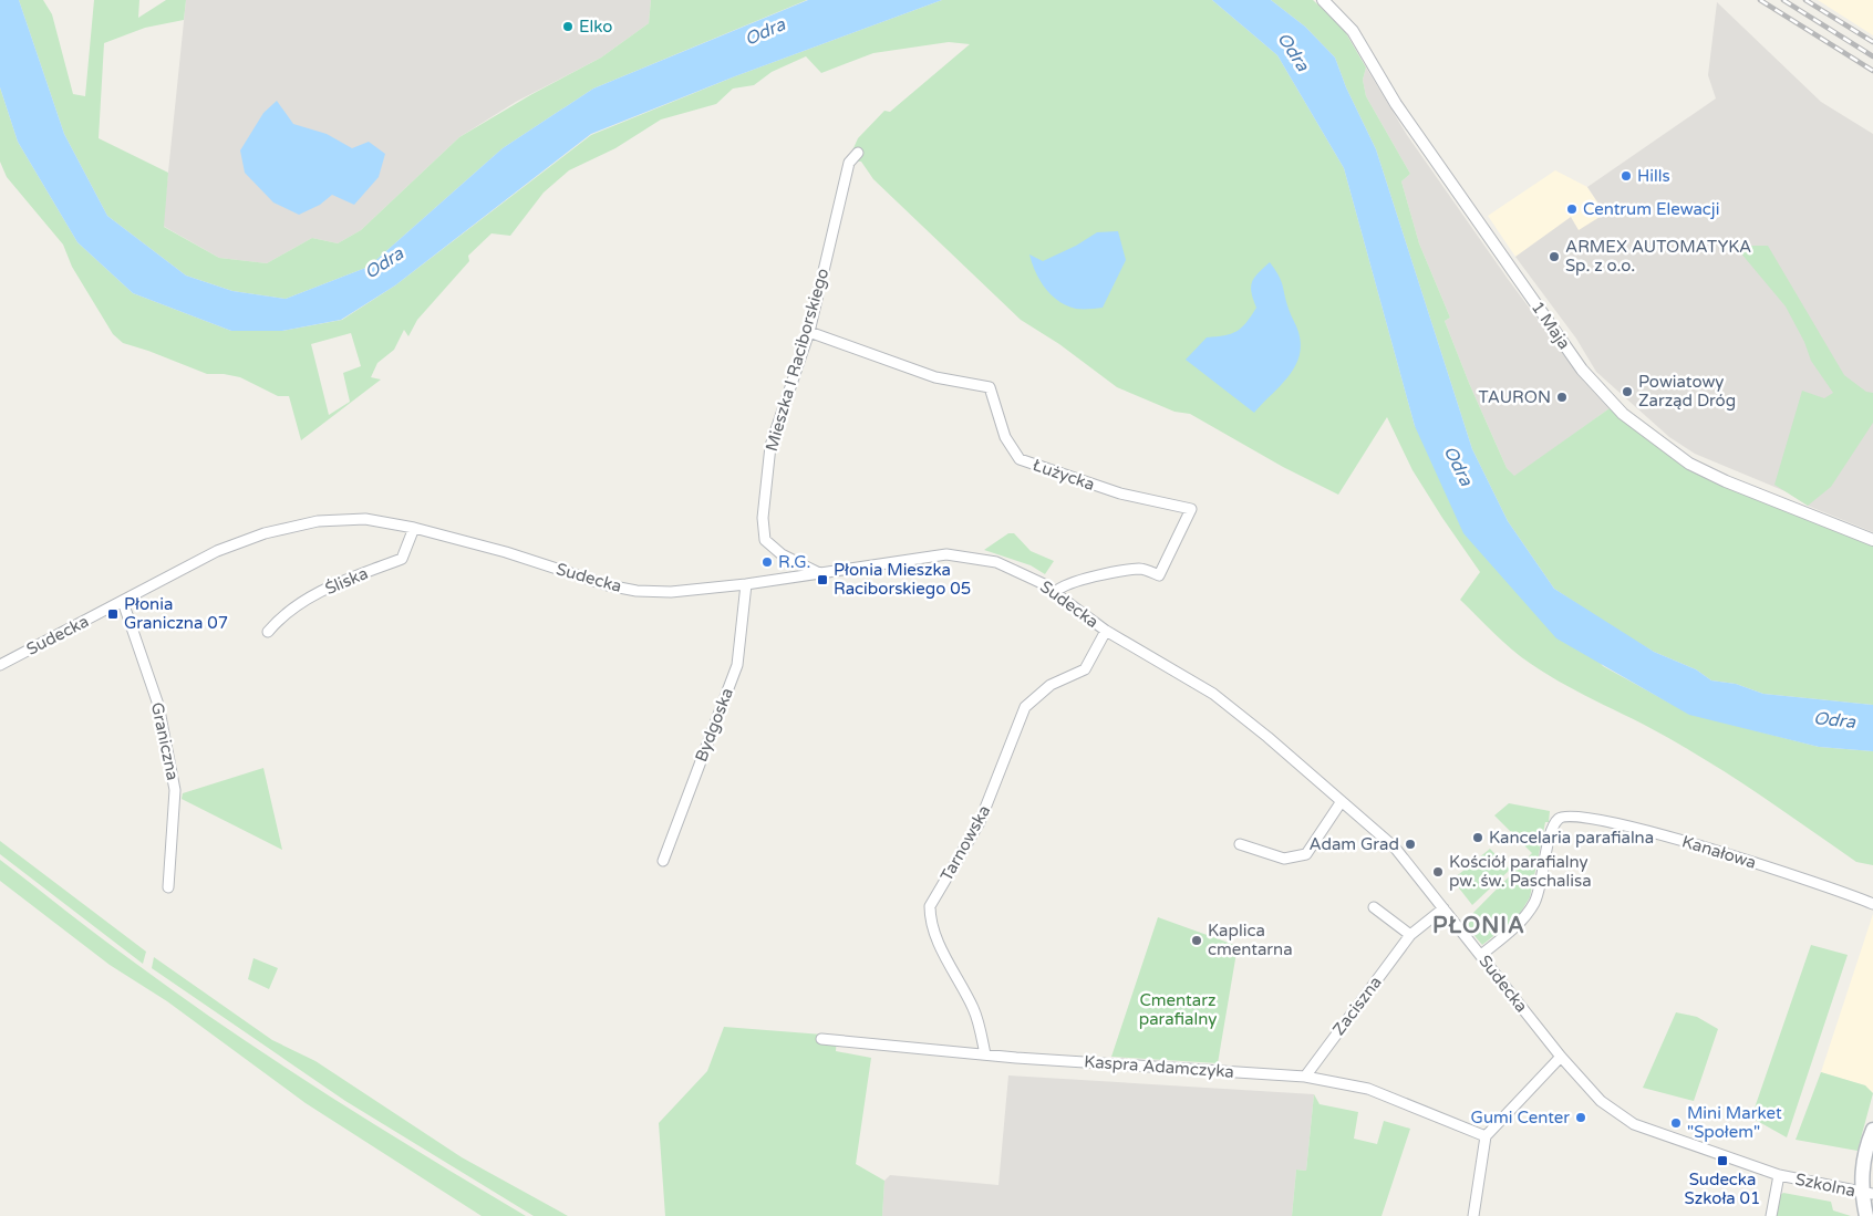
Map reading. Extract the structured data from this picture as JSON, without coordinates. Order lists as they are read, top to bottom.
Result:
{
  "streets": {
    "street": [
      "1 Maja",
      "Mieszka I Raciborskiego",
      "Łużycka",
      "Sudecka",
      "Śliska",
      "Bydgoska",
      "Graniczna",
      "Tarnowska",
      "Kanałowa",
      "Zaciszna",
      "Kaspra Adamczyka",
      "Szkolna"
    ]
  },
  "crossings": [
    ["Mieszka I Raciborskiego", "Łużycka"],
    ["Mieszka I Raciborskiego", "Sudecka"],
    ["Łużycka", "Sudecka"],
    ["Sudecka", "Śliska"],
    ["Sudecka", "Bydgoska"],
    ["Sudecka", "Graniczna"],
    ["Sudecka", "Tarnowska"],
    ["Sudecka", "Kanałowa"],
    ["Sudecka", "Zaciszna"],
    ["Sudecka", "Szkolna"],
    ["Tarnowska", "Kaspra Adamczyka"],
    ["Zaciszna", "Kaspra Adamczyka"]
  ],
  "districts": ["PŁONIA"],
  "water": ["Odra"],
  "parks": ["Cmentarz parafialny"],
  "places": {
    "other": [
      "Elko",
      "Hills",
      "Centrum Elewacji",
      "ARMEX AUTOMATYKA Sp. z o.o.",
      "Powiatowy Zarząd Dróg",
      "TAURON",
      "R.G.",
      "Kancelaria parafialna",
      "Adam Grad",
      "Kościół parafialny pw. św. Paschalisa",
      "Kaplica cmentarna",
      "Gumi Center",
      "Mini Market \"Społem\""
    ],
    "transit": ["Płonia Mieszka Raciborskiego 05", "Płonia Graniczna 07", "Sudecka Szkoła 01"]
  }
}
